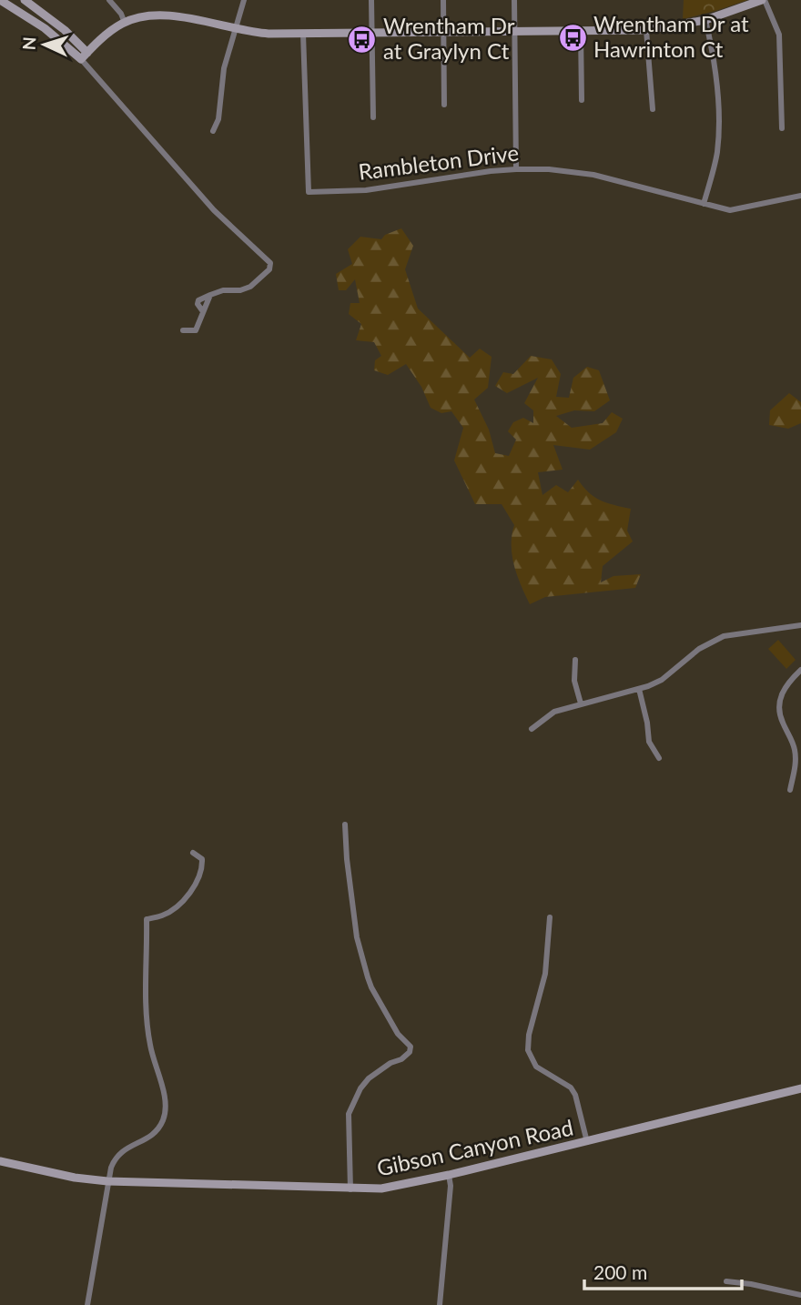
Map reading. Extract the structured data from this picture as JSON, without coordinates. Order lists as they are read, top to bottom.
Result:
{
  "streets": {
    "street": ["Rambleton Drive", "Gibson Canyon Road"]
  },
  "places": {
    "bus stop": ["Wrentham Dr at Hawrinton Ct", "Wrentham Dr at Graylyn Ct"]
  },
  "scale_bar": "200 m",
  "north": "left"
}
